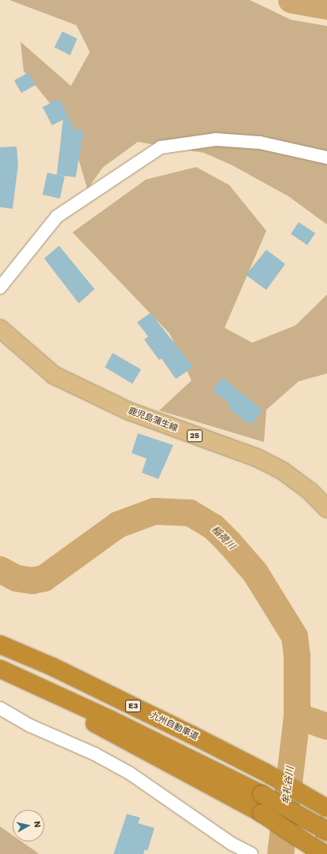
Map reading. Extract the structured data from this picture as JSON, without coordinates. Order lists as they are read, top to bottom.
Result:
{
  "streets": {
    "highway": ["E3", "九州自動車道"],
    "main road": ["鹿児島蒲生線", "25"]
  },
  "water": ["稲荷川", "牟礼谷川"],
  "north": "right"
}
